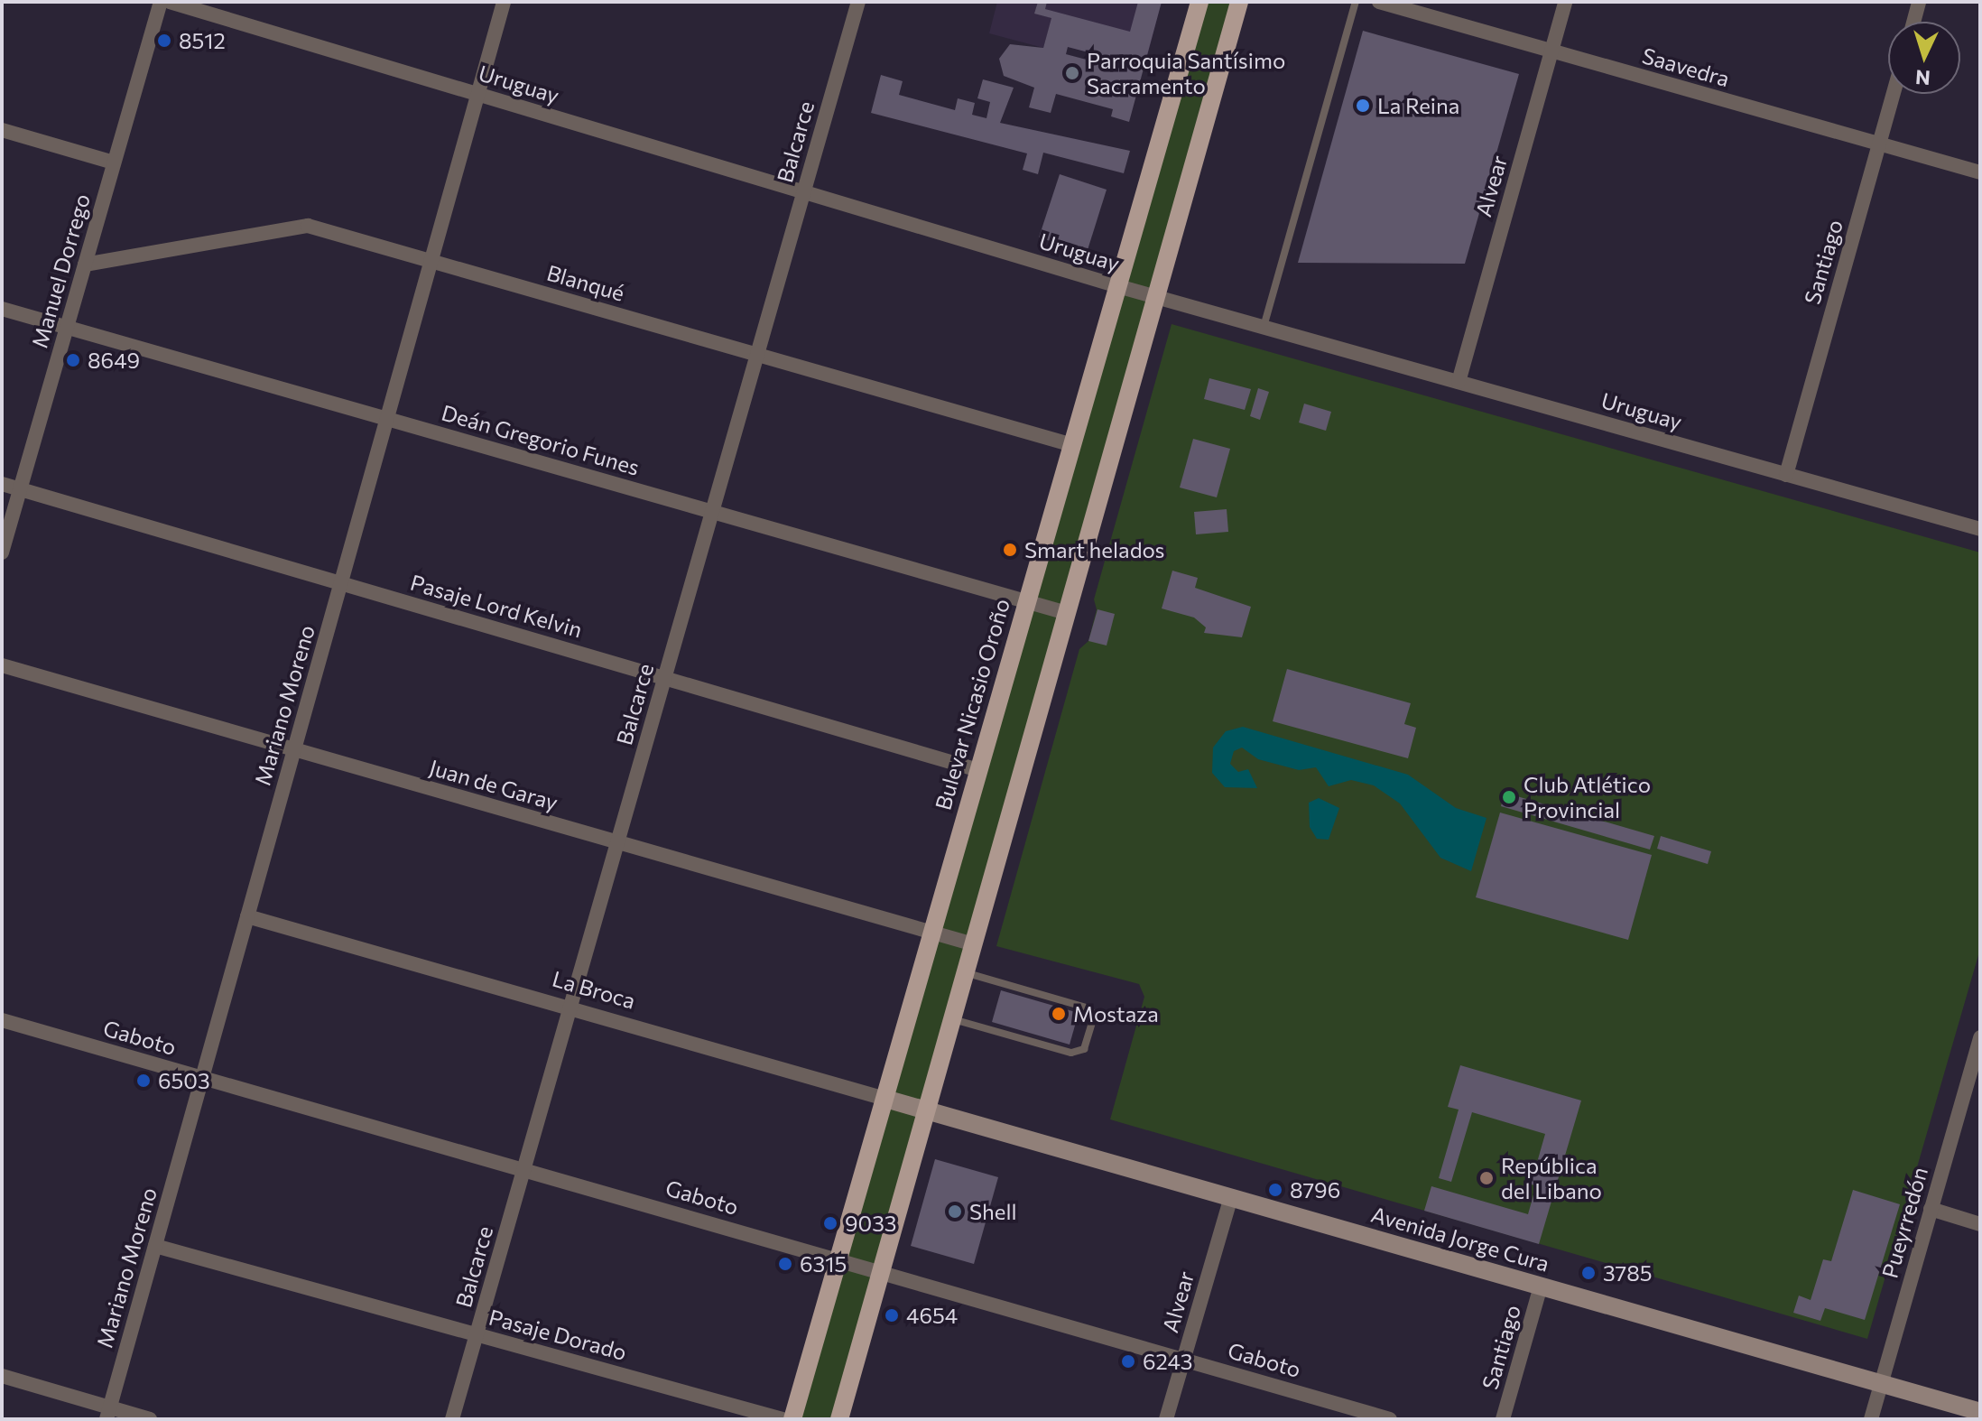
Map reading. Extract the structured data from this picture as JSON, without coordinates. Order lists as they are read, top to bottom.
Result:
{
  "streets": {
    "main road": ["Bulevar Nicasio Oroño"],
    "street": [
      "Saavedra",
      "Uruguay",
      "Balcarce",
      "Alvear",
      "Santiago",
      "Manuel Dorrego",
      "Blanqué",
      "Deán Gregorio Funes",
      "Pasaje Lord Kelvin",
      "Mariano Moreno",
      "Juan de Garay",
      "La Broca",
      "Gaboto",
      "Pueyrredón",
      "Avenida Jorge Cura",
      "Pasaje Dorado"
    ]
  },
  "crossings": [
    ["Saavedra", "Alvear"],
    ["Saavedra", "Santiago"],
    ["Uruguay", "Balcarce"],
    ["Uruguay", "Alvear"],
    ["Uruguay", "Santiago"],
    ["Uruguay", "Bulevar Nicasio Oroño"],
    ["Uruguay", "Mariano Moreno"],
    ["Balcarce", "Blanqué"],
    ["Balcarce", "Deán Gregorio Funes"],
    ["Balcarce", "Pasaje Lord Kelvin"],
    ["Balcarce", "Juan de Garay"],
    ["Balcarce", "La Broca"],
    ["Balcarce", "Gaboto"],
    ["Balcarce", "Pasaje Dorado"],
    ["Alvear", "Gaboto"],
    ["Alvear", "Avenida Jorge Cura"],
    ["Santiago", "Avenida Jorge Cura"],
    ["Manuel Dorrego", "Blanqué"],
    ["Manuel Dorrego", "Deán Gregorio Funes"],
    ["Manuel Dorrego", "Pasaje Lord Kelvin"],
    ["Blanqué", "Bulevar Nicasio Oroño"],
    ["Blanqué", "Mariano Moreno"],
    ["Deán Gregorio Funes", "Bulevar Nicasio Oroño"],
    ["Deán Gregorio Funes", "Mariano Moreno"],
    ["Pasaje Lord Kelvin", "Bulevar Nicasio Oroño"],
    ["Pasaje Lord Kelvin", "Mariano Moreno"],
    ["Bulevar Nicasio Oroño", "Juan de Garay"],
    ["Bulevar Nicasio Oroño", "La Broca"],
    ["Bulevar Nicasio Oroño", "Gaboto"],
    ["Mariano Moreno", "Juan de Garay"],
    ["Mariano Moreno", "La Broca"],
    ["Mariano Moreno", "Gaboto"],
    ["Mariano Moreno", "Pasaje Dorado"],
    ["La Broca", "Avenida Jorge Cura"],
    ["Pueyrredón", "Avenida Jorge Cura"]
  ],
  "places": [
    "8512",
    "Parroquia Santísimo Sacramento",
    "La Reina",
    "8649",
    "Smart helados",
    "Club Atlético Provincial",
    "Mostaza",
    "6503",
    "República del Libano",
    "8796",
    "Shell",
    "9033",
    "6315",
    "3785",
    "4654",
    "6243"
  ],
  "north": "bottom"
}
